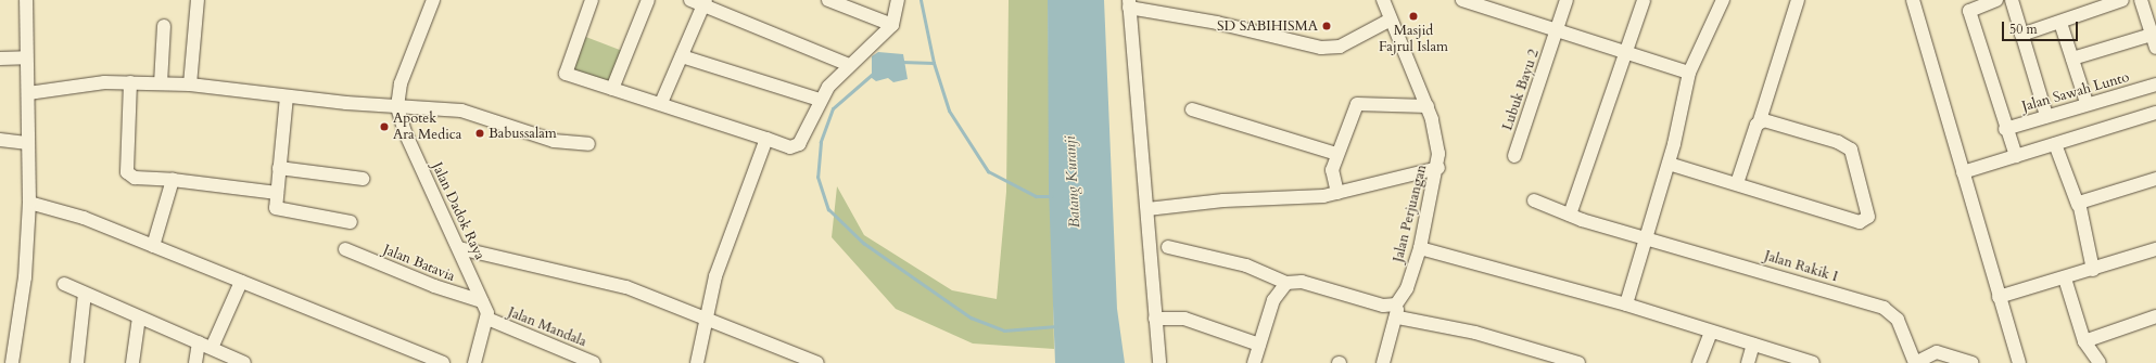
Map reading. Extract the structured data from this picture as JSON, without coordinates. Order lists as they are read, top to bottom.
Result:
{
  "streets": {
    "street": [
      "Lubuk Bayu 2",
      "Jalan Sawah Lunto",
      "Jalan Dadok Raya",
      "Jalan Perjuangan",
      "Jalan Batavia",
      "Jalan Rakik I",
      "Jalan Mandala"
    ]
  },
  "crossings": [
    ["Jalan Dadok Raya", "Jalan Batavia"],
    ["Jalan Dadok Raya", "Jalan Mandala"]
  ],
  "water": ["Batang Kuranji"],
  "places": [
    "Masjid Fajrul Islam",
    "SD SABIHISMA",
    "Apotek Ara Medica",
    "Babussalam"
  ],
  "scale_bar": "50 m"
}
